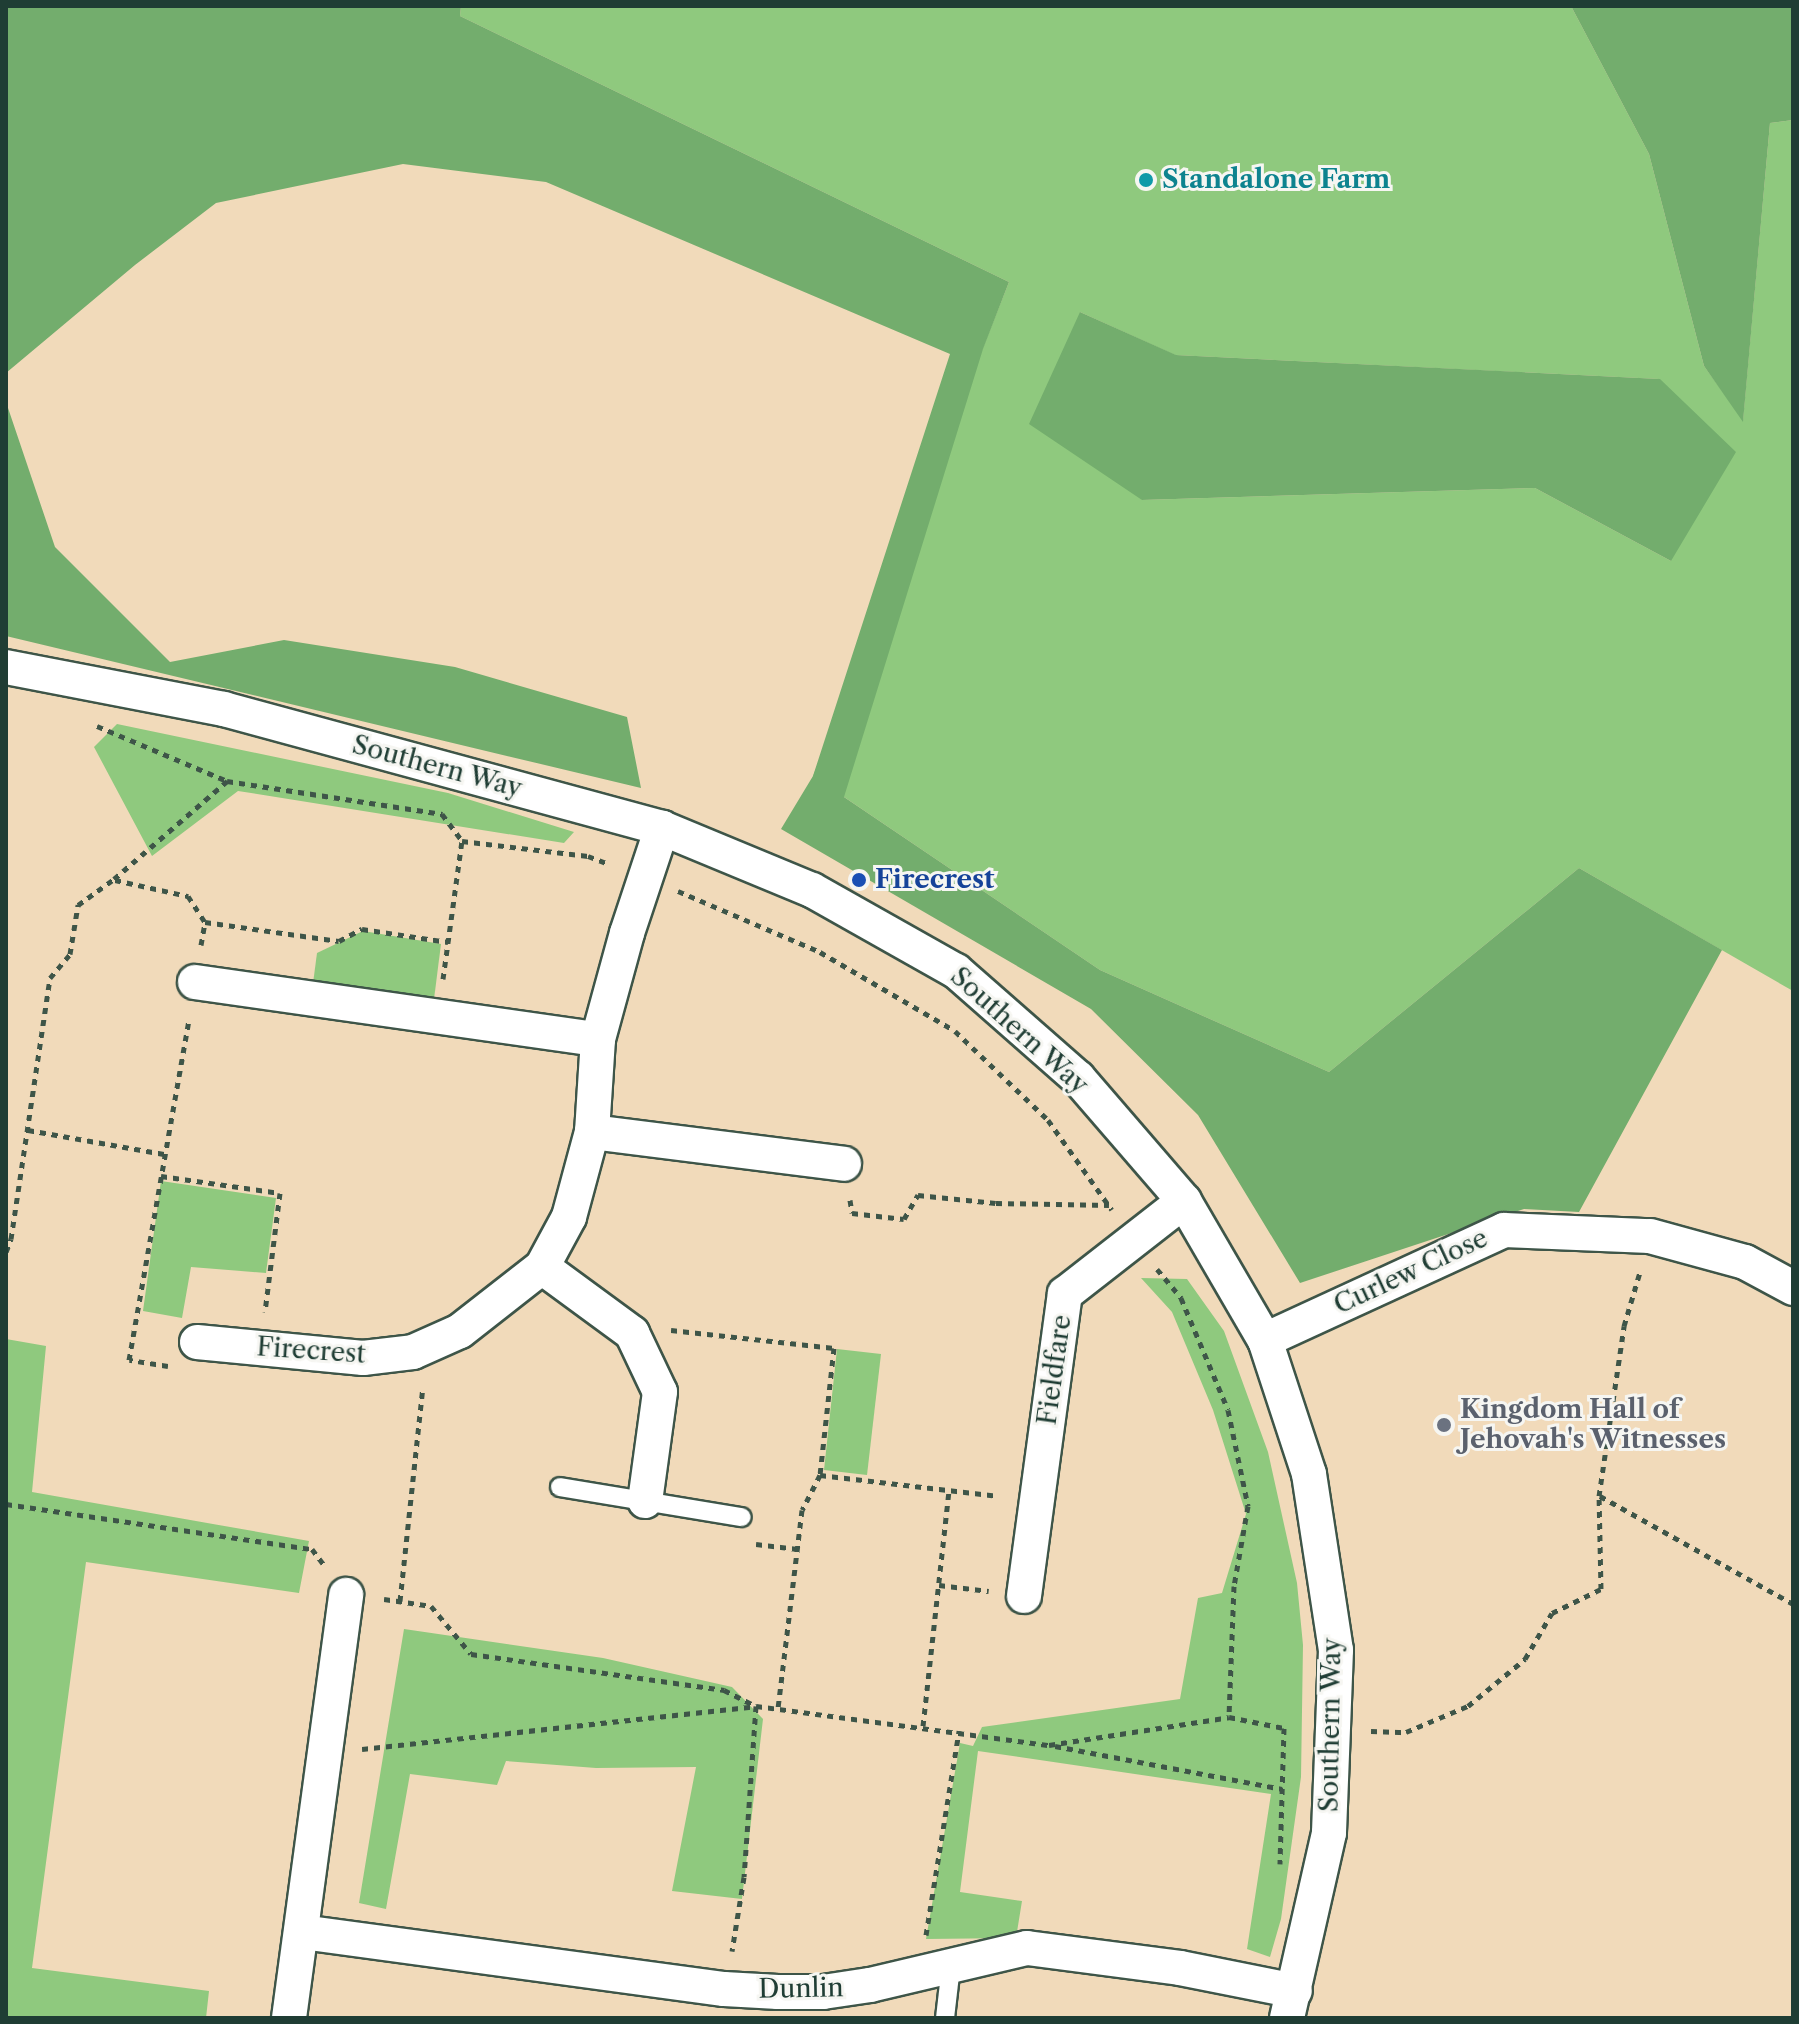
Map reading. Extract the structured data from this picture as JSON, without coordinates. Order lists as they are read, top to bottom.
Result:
{
  "streets": {
    "street": [
      "Southern Way",
      "Curlew Close",
      "Firecrest",
      "Fieldfare",
      "Dunlin"
    ]
  },
  "crossings": [
    ["Southern Way", "Curlew Close"],
    ["Southern Way", "Firecrest"],
    ["Southern Way", "Fieldfare"],
    ["Southern Way", "Dunlin"]
  ],
  "places": ["Standalone Farm", "Firecrest", "Kingdom Hall of Jehovah's Witnesses"]
}
